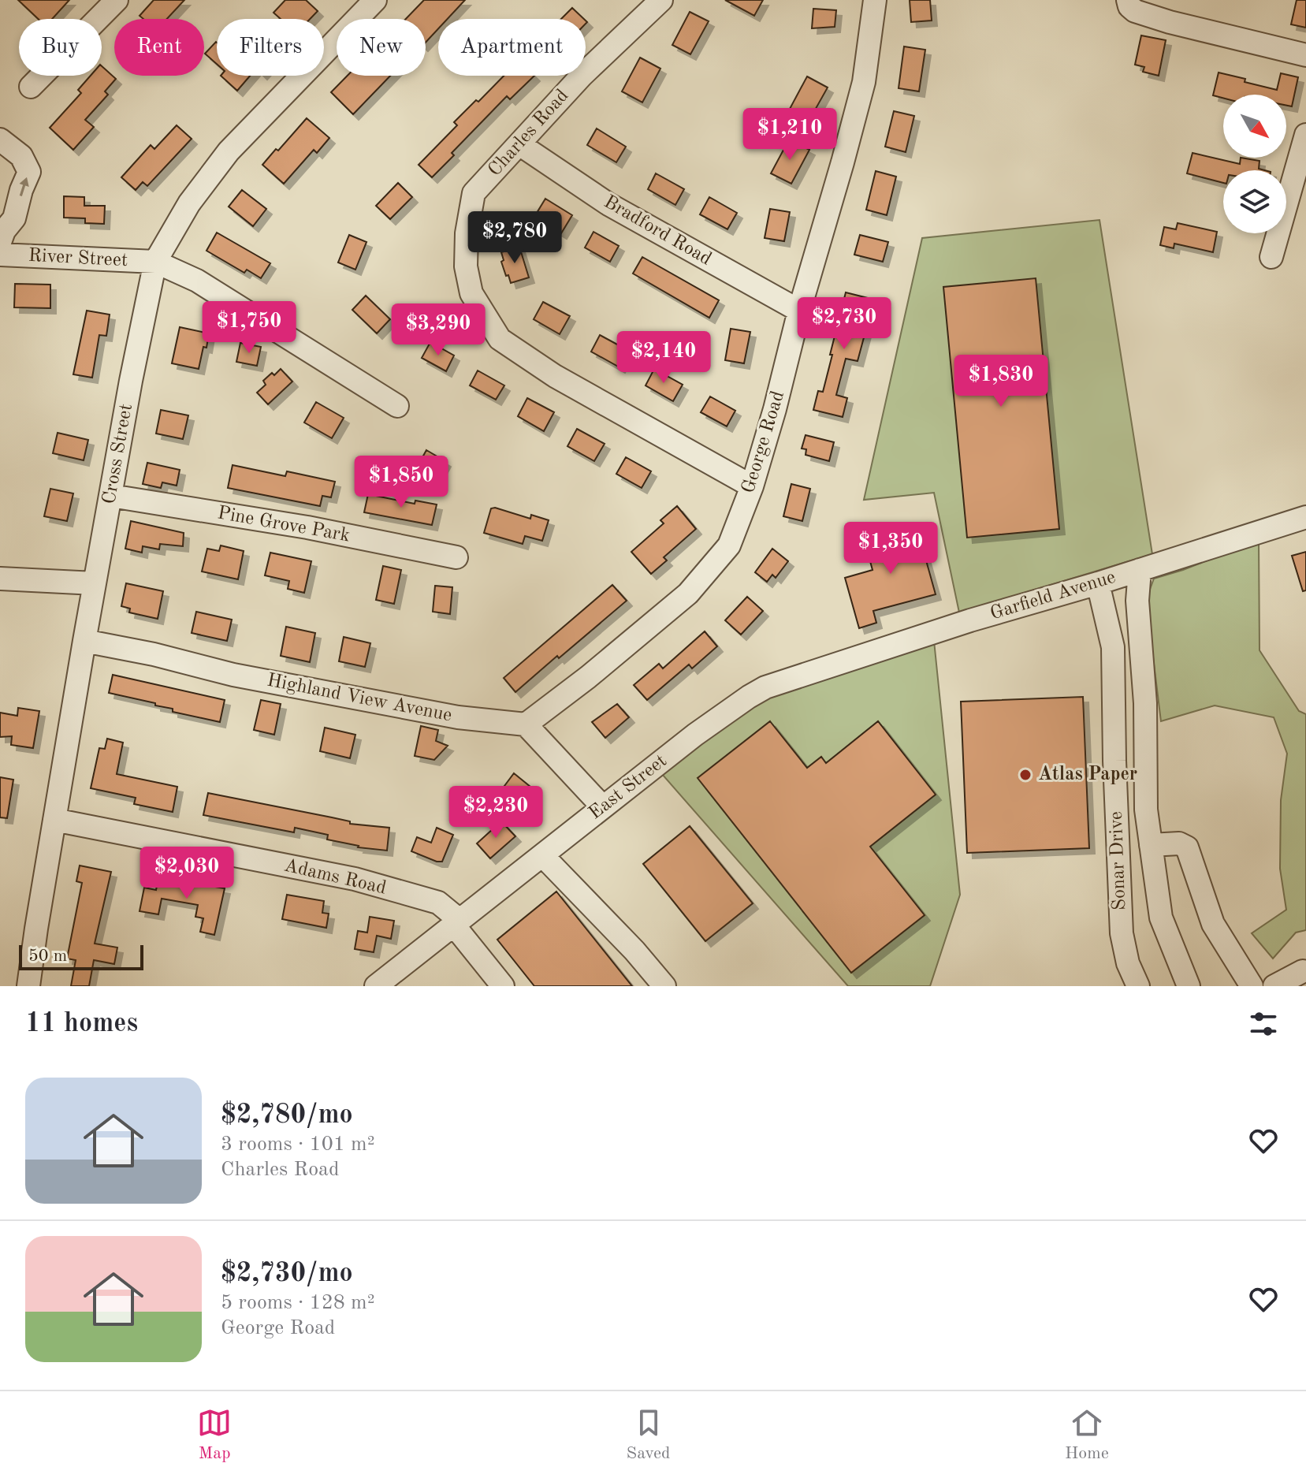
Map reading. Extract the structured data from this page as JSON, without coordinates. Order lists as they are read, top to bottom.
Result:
{
  "streets": {
    "street": [
      "Charles Road",
      "Bradford Road",
      "River Street",
      "George Road",
      "Cross Street",
      "Pine Grove Park",
      "Garfield Avenue",
      "Highland View Avenue",
      "East Street",
      "Sonar Drive",
      "Adams Road"
    ]
  },
  "crossings": [
    ["Charles Road", "Bradford Road"],
    ["Charles Road", "George Road"],
    ["Bradford Road", "George Road"],
    ["River Street", "Cross Street"],
    ["George Road", "Highland View Avenue"],
    ["Cross Street", "Pine Grove Park"],
    ["Cross Street", "Highland View Avenue"],
    ["Cross Street", "Adams Road"],
    ["Garfield Avenue", "East Street"],
    ["Garfield Avenue", "Sonar Drive"],
    ["East Street", "Adams Road"]
  ],
  "places": ["Atlas Paper"],
  "scale_bar": "50 m",
  "north": "bottom right",
  "page": {
    "chip": [
      "Buy",
      "Rent",
      "Filters",
      "New",
      "Apartment"
    ],
    "price": [
      "$1,210",
      "$2,780",
      "$2,730",
      "$1,750",
      "$3,290",
      "$2,140",
      "$1,830",
      "$1,850",
      "$1,350",
      "$2,230",
      "$2,030"
    ],
    "scale": "50 m",
    "heading": "11 homes",
    "list": [
      {
        "name": "$2,780/mo",
        "note": "3 rooms · 101 m² · Charles Road"
      },
      {
        "name": "$2,730/mo",
        "note": "5 rooms · 128 m² · George Road"
      }
    ],
    "tabs": ["Map", "Saved", "Home"]
  }
}
